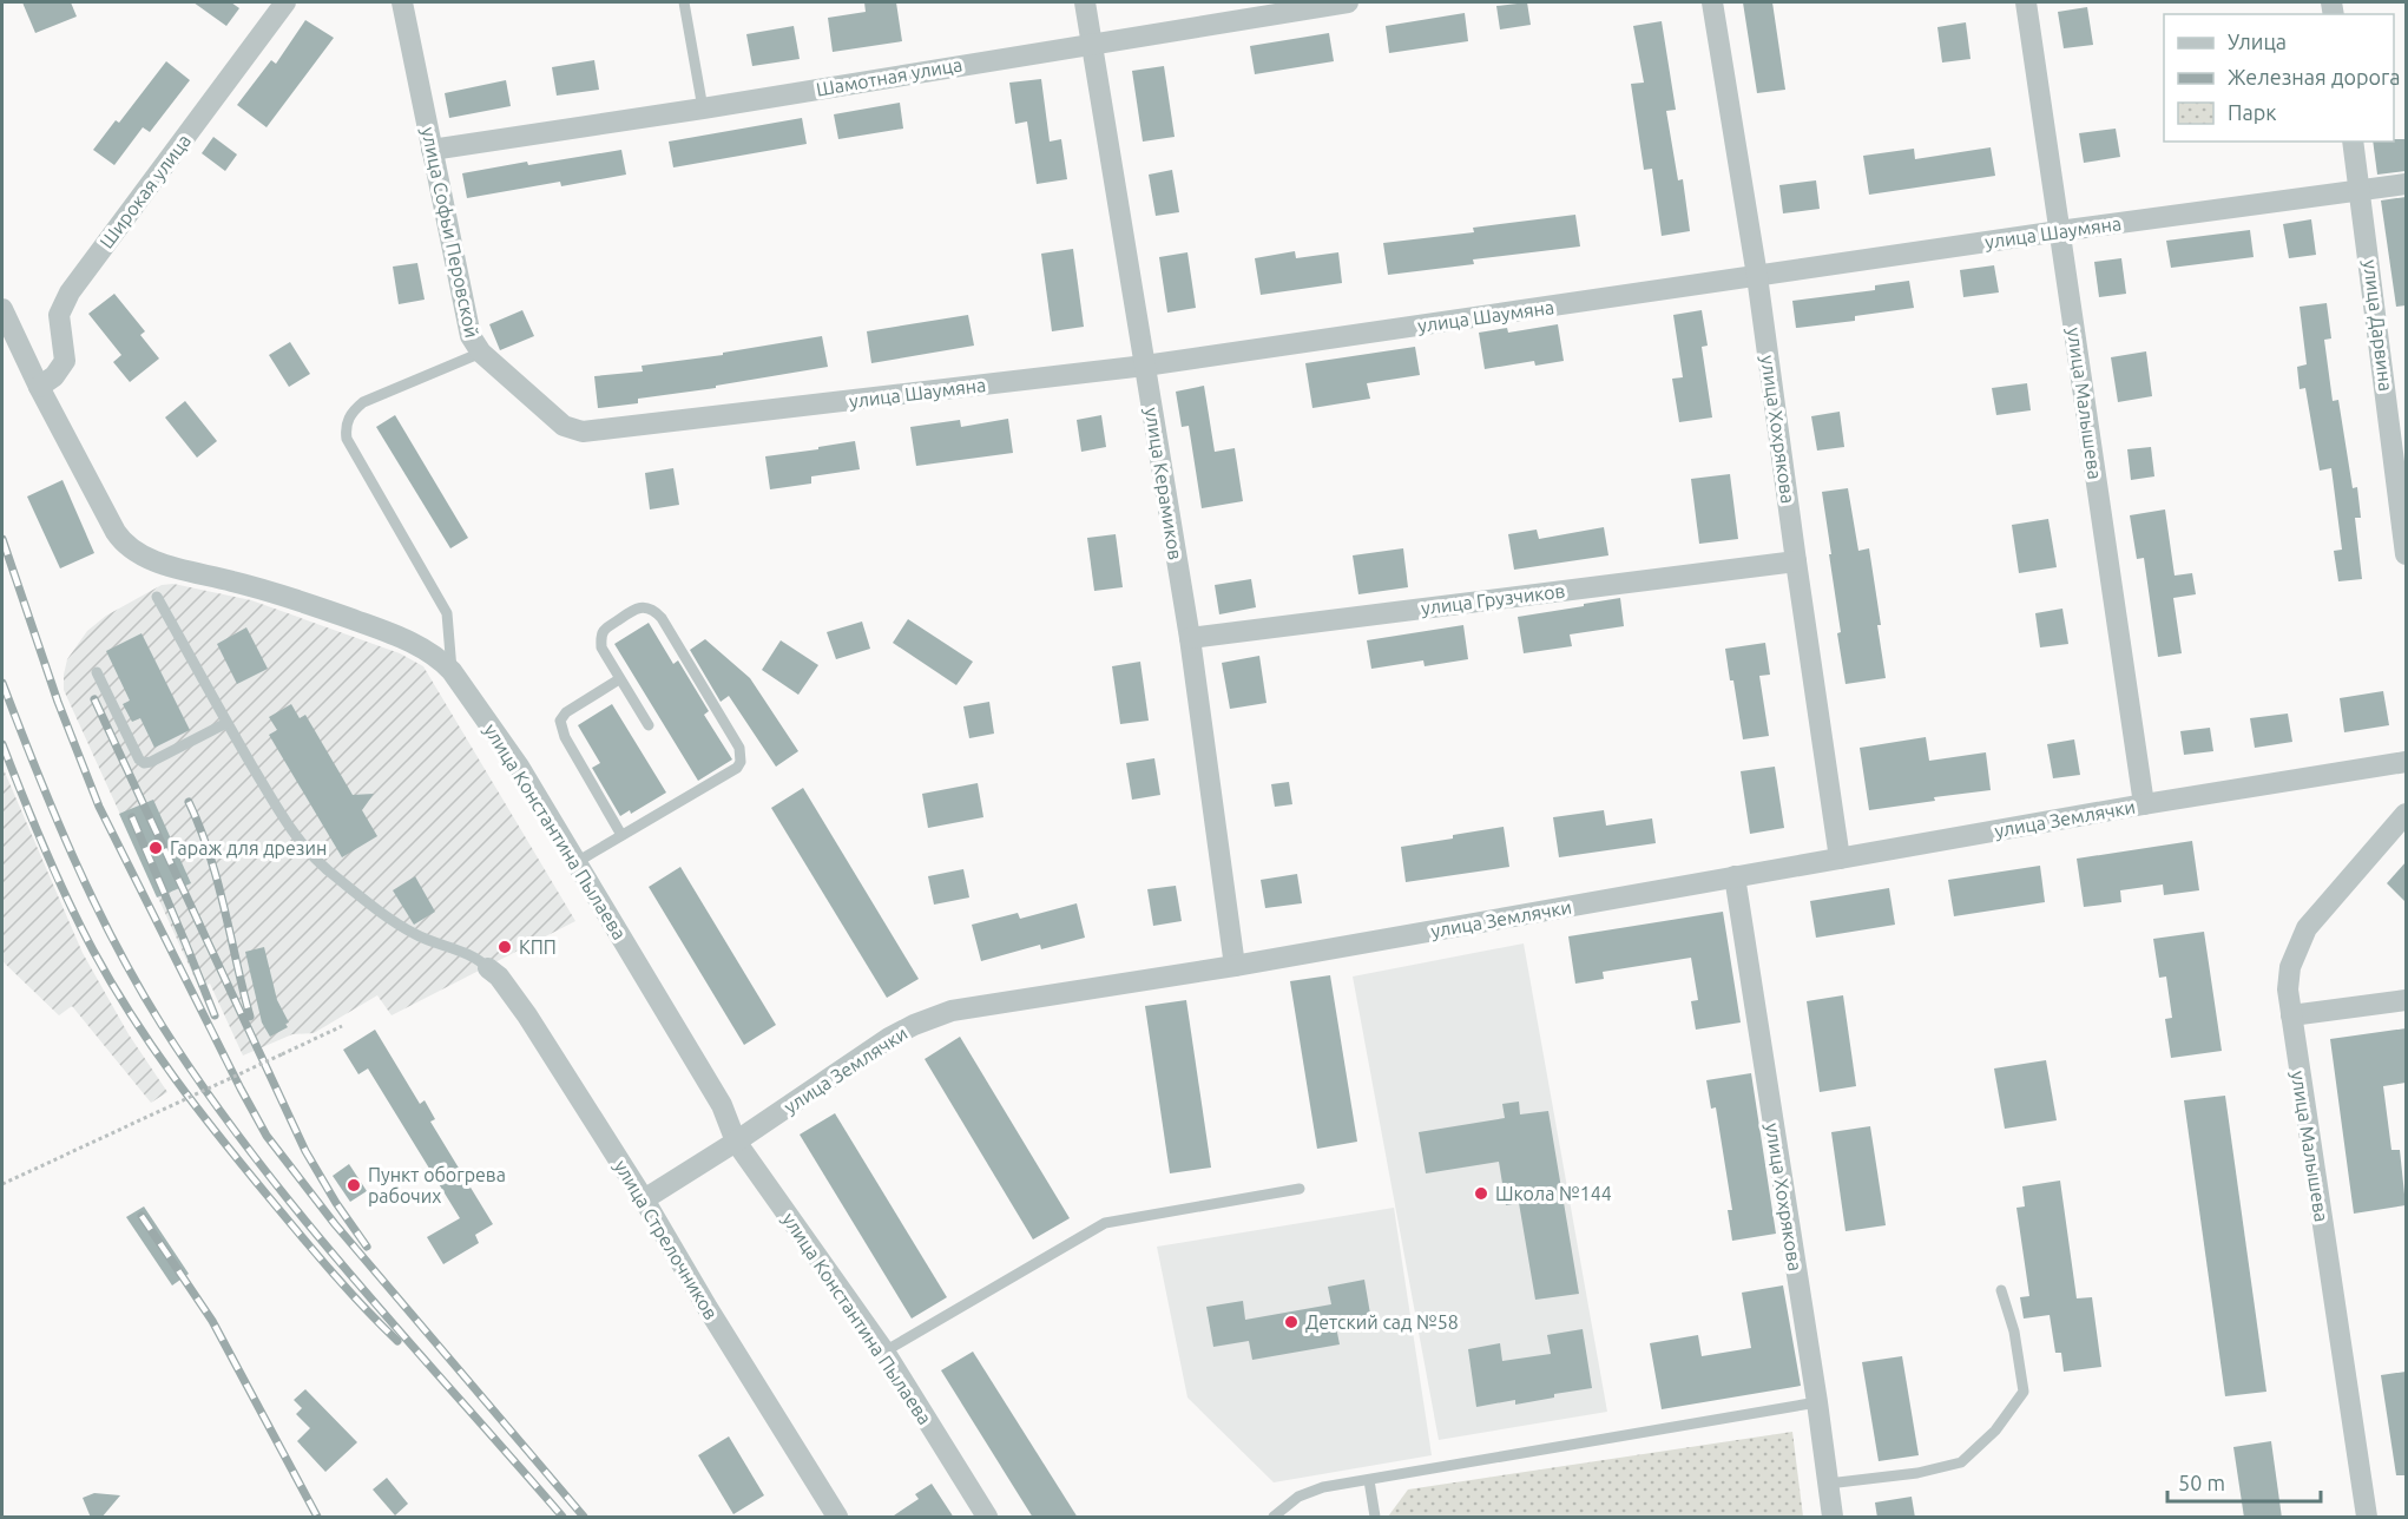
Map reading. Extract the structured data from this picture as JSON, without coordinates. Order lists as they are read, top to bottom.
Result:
{
  "streets": {
    "street": [
      "Шамотная улица",
      "Широкая улица",
      "улица Софьи Перовской",
      "улица Шаумяна",
      "улица Дарвина",
      "улица Малышева",
      "улица Хохрякова",
      "улица Керамиков",
      "улица Грузчиков",
      "улица Землячки",
      "улица Константина Пылаева",
      "улица Стрелочников"
    ]
  },
  "crossings": [
    ["Шамотная улица", "улица Софьи Перовской"],
    ["Шамотная улица", "улица Керамиков"],
    ["Широкая улица", "улица Константина Пылаева"],
    ["улица Софьи Перовской", "улица Шаумяна"],
    ["улица Шаумяна", "улица Дарвина"],
    ["улица Шаумяна", "улица Малышева"],
    ["улица Шаумяна", "улица Хохрякова"],
    ["улица Шаумяна", "улица Керамиков"],
    ["улица Малышева", "улица Землячки"],
    ["улица Хохрякова", "улица Грузчиков"],
    ["улица Хохрякова", "улица Землячки"],
    ["улица Керамиков", "улица Грузчиков"],
    ["улица Керамиков", "улица Землячки"],
    ["улица Землячки", "улица Константина Пылаева"],
    ["улица Землячки", "улица Стрелочников"]
  ],
  "places": [
    "Гараж для дрезин",
    "КПП",
    "Пункт обогрева рабочих",
    "Школа №144",
    "Детский сад №58"
  ],
  "legend": ["Улица", "Железная дорога", "Парк"],
  "scale_bar": "50 m"
}
